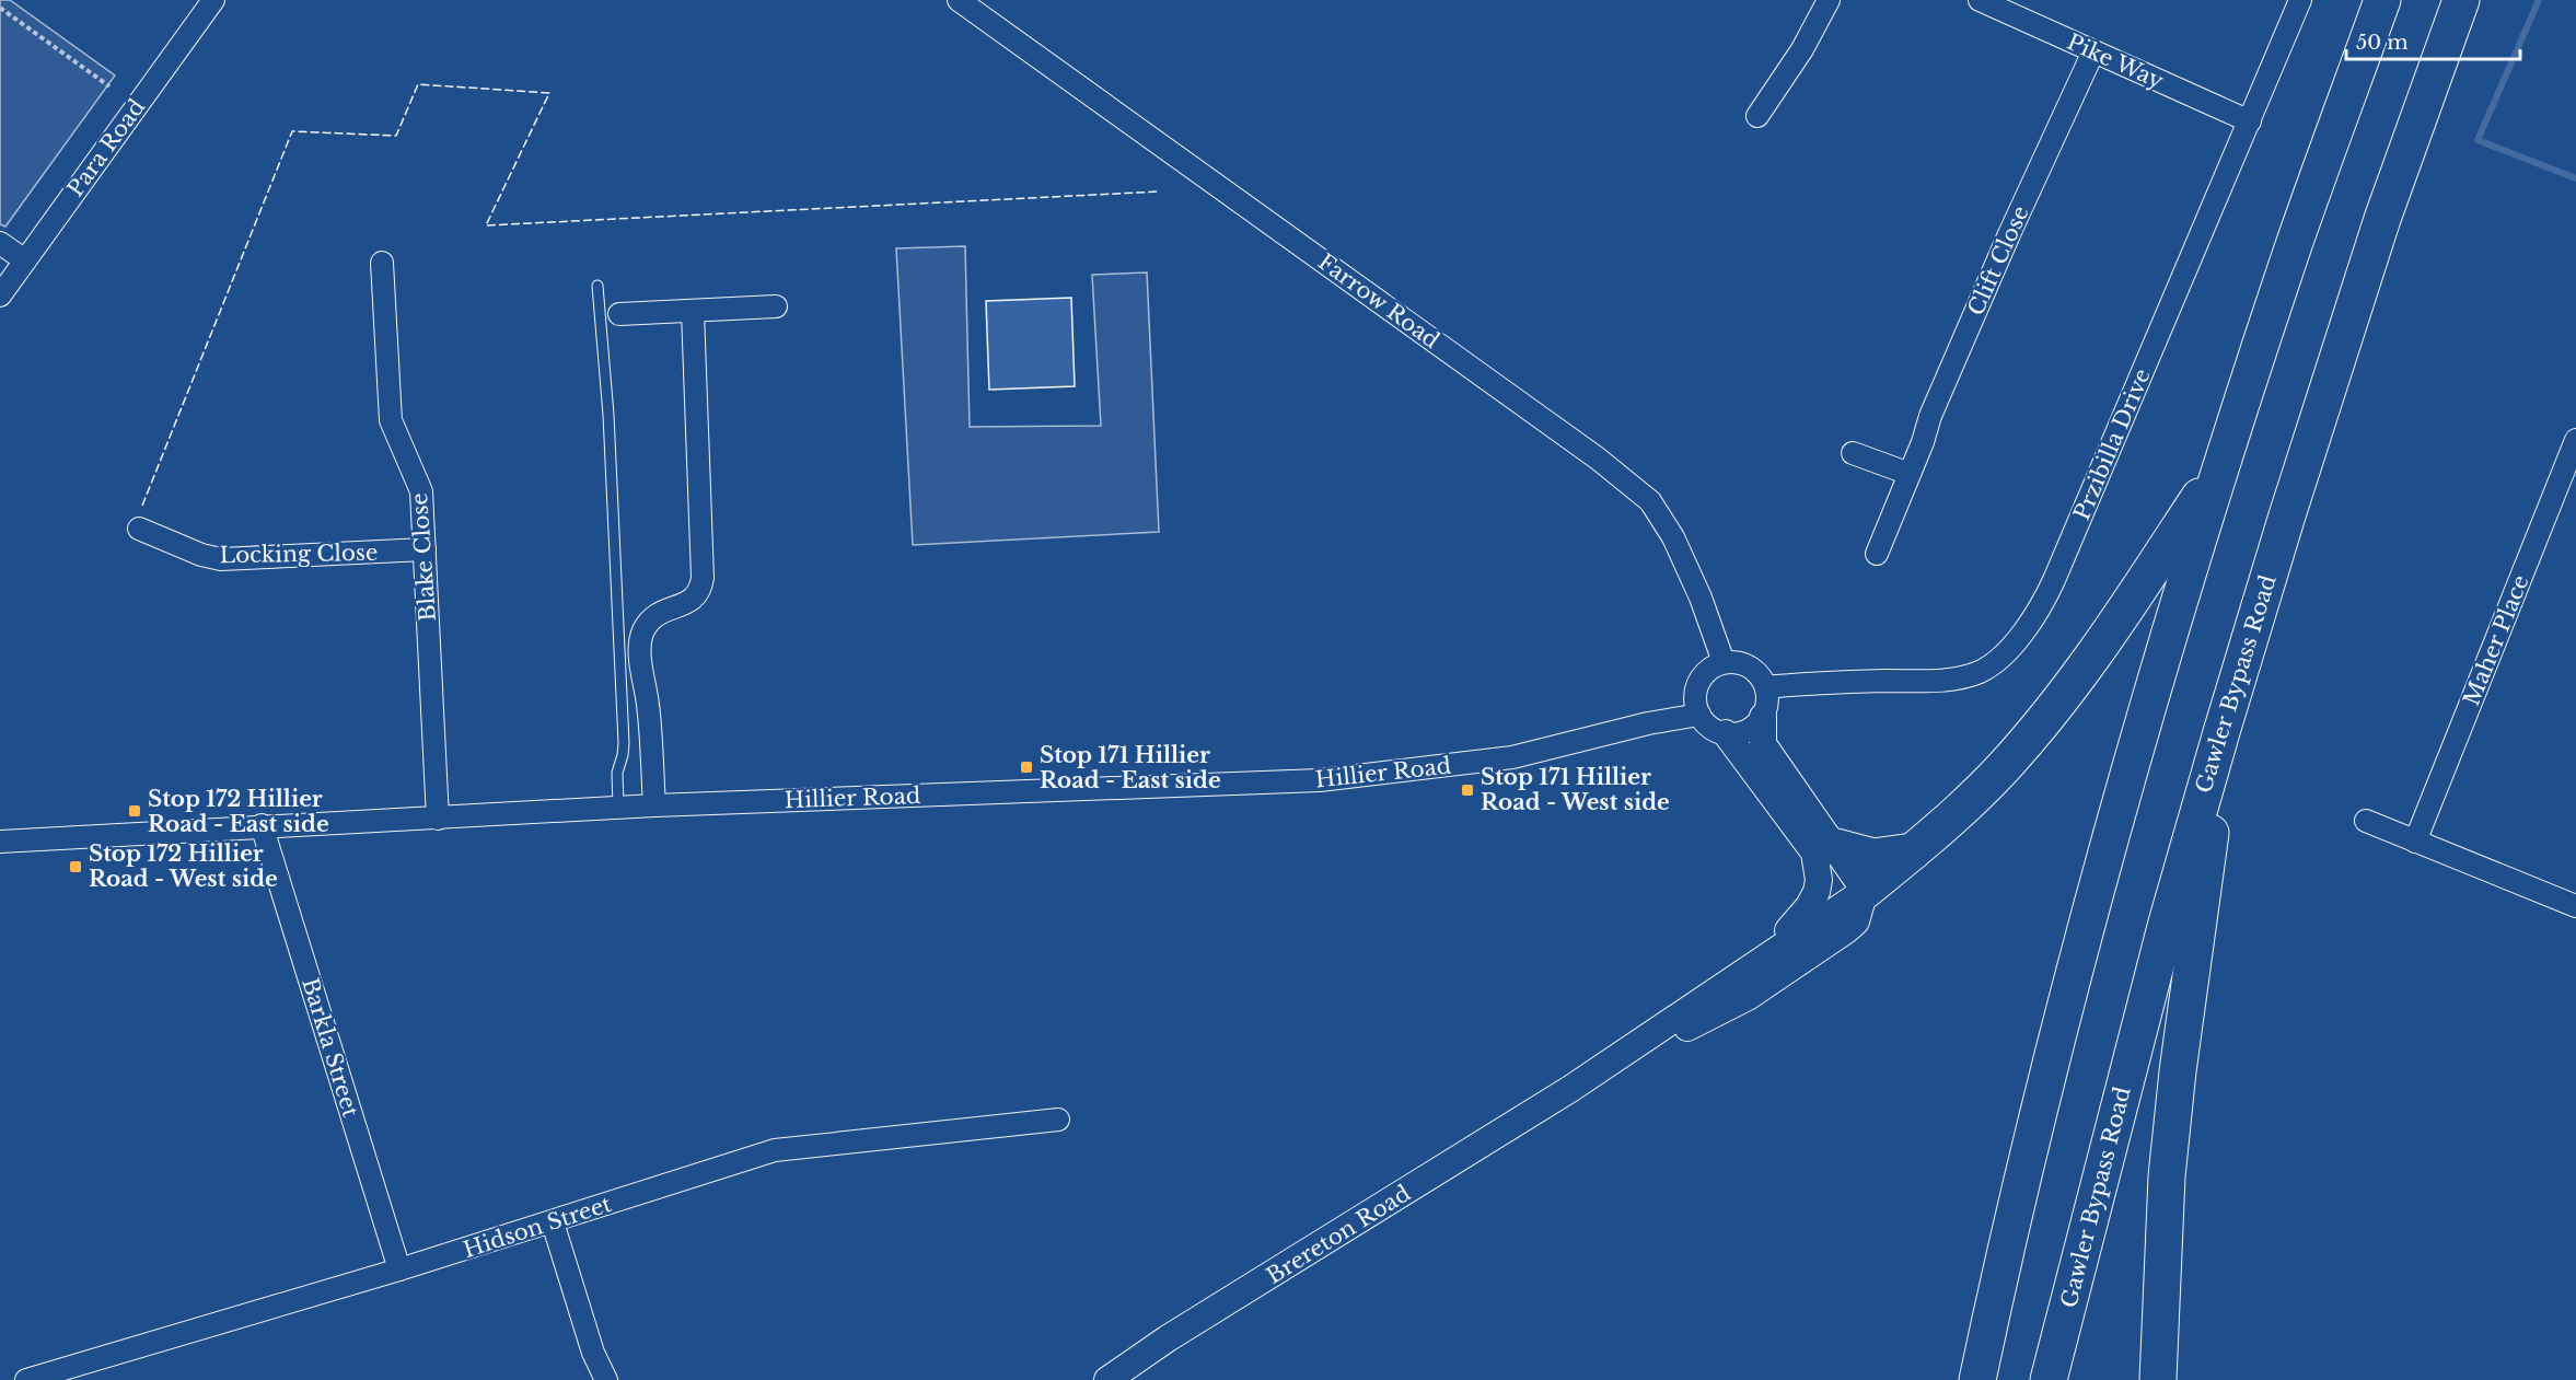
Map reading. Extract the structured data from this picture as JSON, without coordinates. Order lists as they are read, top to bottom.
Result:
{
  "streets": {
    "highway": ["Gawler Bypass Road"],
    "street": [
      "Pike Way",
      "Para Road",
      "Clift Close",
      "Farrow Road",
      "Przibilla Drive",
      "Locking Close",
      "Blake Close",
      "Maher Place",
      "Hillier Road",
      "Barkla Street",
      "Hidson Street",
      "Brereton Road"
    ]
  },
  "crossings": [
    ["Pike Way", "Clift Close"],
    ["Pike Way", "Przibilla Drive"],
    ["Farrow Road", "Przibilla Drive"],
    ["Farrow Road", "Hillier Road"],
    ["Farrow Road", "Brereton Road"],
    ["Przibilla Drive", "Hillier Road"],
    ["Przibilla Drive", "Brereton Road"],
    ["Locking Close", "Blake Close"],
    ["Blake Close", "Hillier Road"],
    ["Hillier Road", "Barkla Street"],
    ["Hillier Road", "Brereton Road"],
    ["Barkla Street", "Hidson Street"]
  ],
  "places": {
    "transit": [
      "Stop 171 Hillier Road - East side",
      "Stop 171 Hillier Road - West side",
      "Stop 172 Hillier Road - East side",
      "Stop 172 Hillier Road - West side"
    ]
  },
  "scale_bar": "50 m"
}
